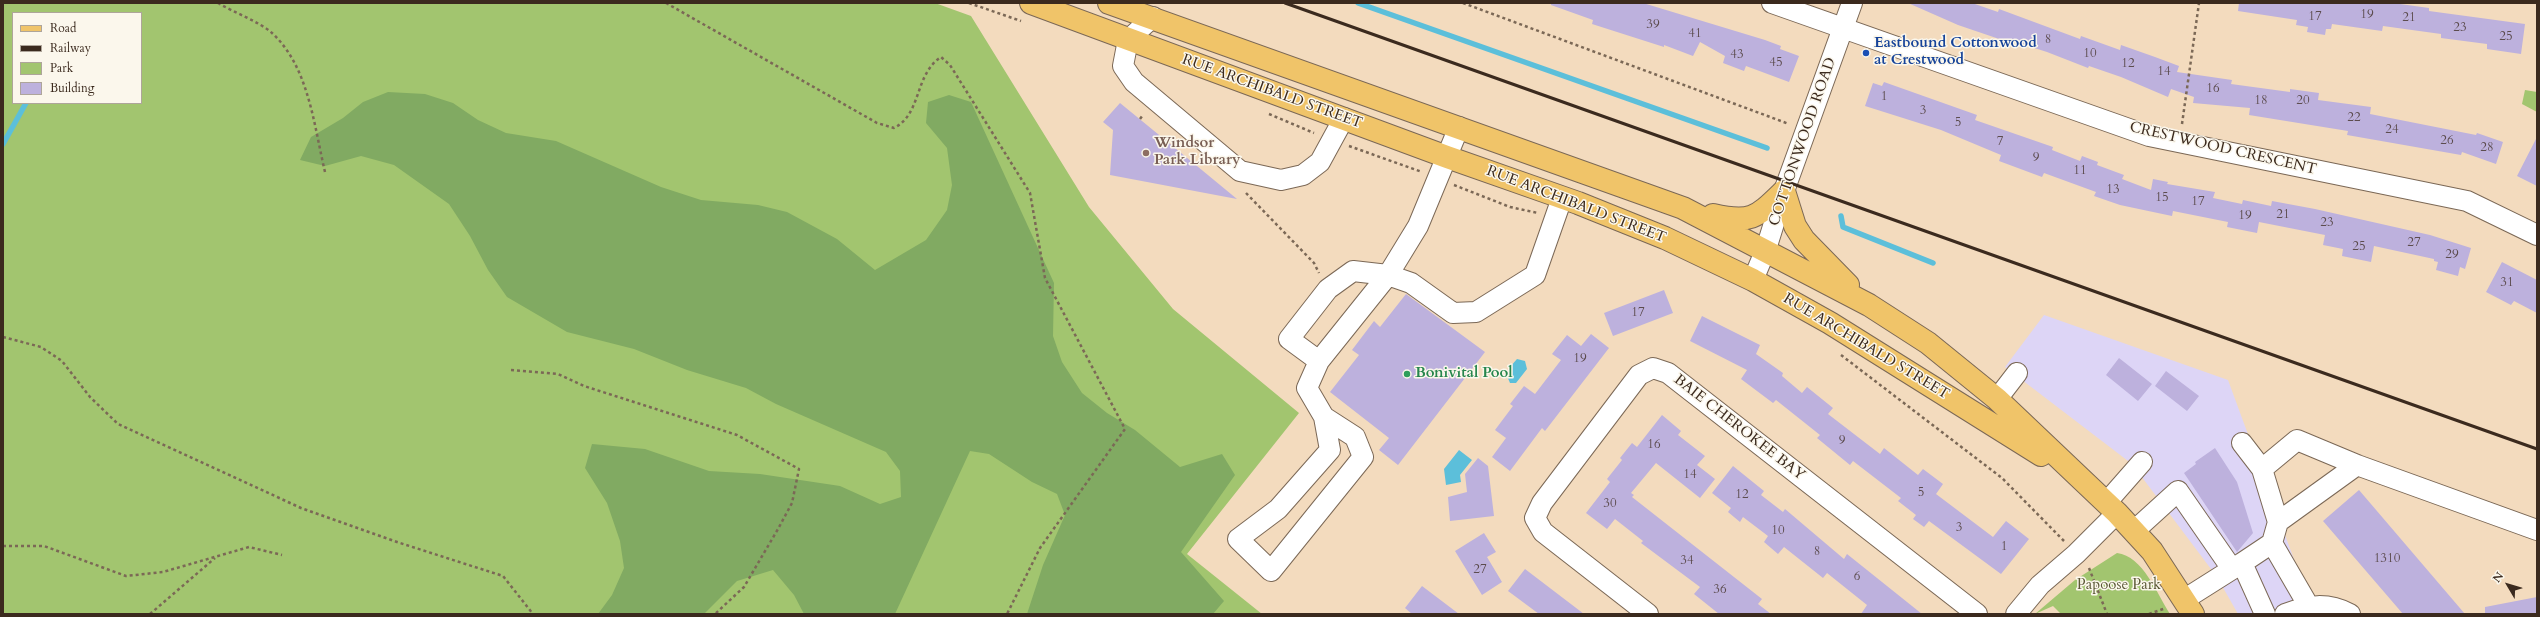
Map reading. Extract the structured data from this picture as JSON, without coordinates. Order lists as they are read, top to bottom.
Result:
{
  "streets": {
    "main road": ["RUE ARCHIBALD STREET"],
    "street": ["COTTONWOOD ROAD", "CRESTWOOD CRESCENT", "BAIE CHEROKEE BAY"]
  },
  "crossings": [
    ["RUE ARCHIBALD STREET", "COTTONWOOD ROAD"],
    ["COTTONWOOD ROAD", "CRESTWOOD CRESCENT"]
  ],
  "parks": ["Papoose Park"],
  "places": ["Eastbound Cottonwood at Crestwood", "Windsor Park Library", "Bonivital Pool"],
  "house_numbers": [
    "19",
    "17",
    "21",
    "39",
    "23",
    "41",
    "25",
    "8",
    "10",
    "43",
    "45",
    "12",
    "14",
    "16",
    "1",
    "18",
    "20",
    "3",
    "22",
    "5",
    "24",
    "26",
    "7",
    "28",
    "9",
    "11",
    "13",
    "15",
    "17",
    "21",
    "19",
    "23",
    "27",
    "25",
    "29",
    "31",
    "17",
    "19",
    "9",
    "16",
    "14",
    "5",
    "12",
    "30",
    "3",
    "10",
    "1",
    "8",
    "1310",
    "34",
    "27",
    "6",
    "36"
  ],
  "legend": [
    "Road",
    "Railway",
    "Park",
    "Building"
  ],
  "north": "top left"
}
